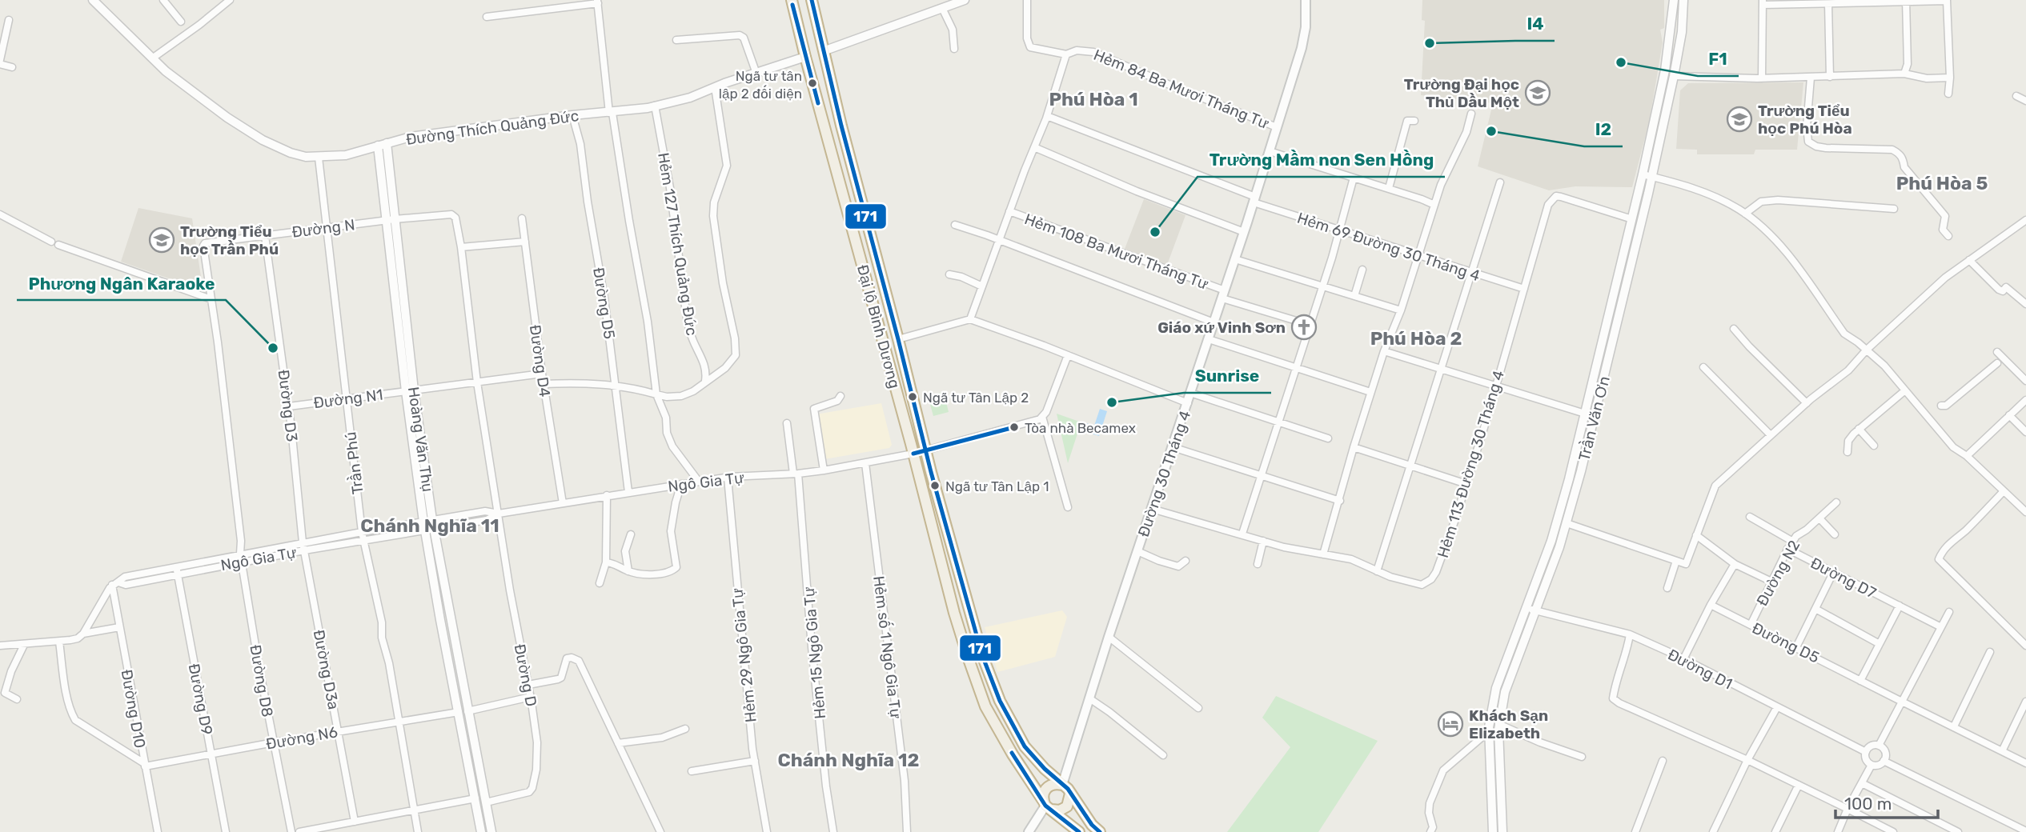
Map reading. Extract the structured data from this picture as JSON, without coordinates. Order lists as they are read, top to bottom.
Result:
{
  "streets": {
    "highway": ["Đại lộ Bình Dương"],
    "main road": ["Đường 30 Tháng 4"],
    "street": [
      "Hẻm 84 Ba Mươi Tháng Tư",
      "Đường Thích Quảng Đức",
      "Đường N",
      "Hẻm 127 Thích Quảng Đức",
      "Hẻm 69 Đường 30 Tháng 4",
      "Hẻm 108 Ba Mươi Tháng Tư",
      "Đường D5",
      "Đường D4",
      "Đường N1",
      "Đường D3",
      "Trần Văn Ơn",
      "Hoàng Văn Thụ",
      "Trần Phú",
      "Hẻm 113 Đường 30 Tháng 4",
      "Ngô Gia Tự",
      "Đường N2",
      "Đường D7",
      "Hẻm số 1 Ngô Gia Tự",
      "Hẻm 15 Ngô Gia Tự",
      "Hẻm 29 Ngô Gia Tự",
      "Đường D1",
      "Đường D3a",
      "Đường D",
      "Đường D8",
      "Đường D9",
      "Đường D10",
      "Đường N6"
    ]
  },
  "crossings": [
    ["Hẻm 84 Ba Mươi Tháng Tư", "Đường 30 Tháng 4"],
    ["Đường Thích Quảng Đức", "Hẻm 127 Thích Quảng Đức"],
    ["Đường Thích Quảng Đức", "Đường D5"],
    ["Đường Thích Quảng Đức", "Đại lộ Bình Dương"],
    ["Đường Thích Quảng Đức", "Hoàng Văn Thụ"],
    ["Đường Thích Quảng Đức", "Trần Phú"],
    ["Đường N", "Đường N1"],
    ["Đường N", "Đường D3"],
    ["Đường N", "Hoàng Văn Thụ"],
    ["Đường N", "Trần Phú"],
    ["Đường N", "Ngô Gia Tự"],
    ["Đường N", "Đường D"],
    ["Đường N", "Đường D8"],
    ["Hẻm 69 Đường 30 Tháng 4", "Hẻm 113 Đường 30 Tháng 4"],
    ["Hẻm 69 Đường 30 Tháng 4", "Đường 30 Tháng 4"],
    ["Hẻm 108 Ba Mươi Tháng Tư", "Đường 30 Tháng 4"],
    ["Đường D5", "Ngô Gia Tự"],
    ["Đường D5", "Đường N2"],
    ["Đại lộ Bình Dương", "Đường 30 Tháng 4"],
    ["Đại lộ Bình Dương", "Ngô Gia Tự"],
    ["Đường D4", "Đường N1"],
    ["Đường D4", "Ngô Gia Tự"],
    ["Đường N1", "Đường D3"],
    ["Đường N1", "Hoàng Văn Thụ"],
    ["Đường N1", "Trần Phú"],
    ["Đường D3", "Ngô Gia Tự"],
    ["Đường D3", "Đường D3a"],
    ["Trần Văn Ơn", "Hẻm 113 Đường 30 Tháng 4"],
    ["Trần Văn Ơn", "Đường D1"],
    ["Hoàng Văn Thụ", "Ngô Gia Tự"],
    ["Hoàng Văn Thụ", "Đường D"],
    ["Hoàng Văn Thụ", "Đường N6"],
    ["Trần Phú", "Ngô Gia Tự"],
    ["Trần Phú", "Đường N6"],
    ["Hẻm 113 Đường 30 Tháng 4", "Đường 30 Tháng 4"],
    ["Ngô Gia Tự", "Hẻm số 1 Ngô Gia Tự"],
    ["Ngô Gia Tự", "Hẻm 15 Ngô Gia Tự"],
    ["Ngô Gia Tự", "Hẻm 29 Ngô Gia Tự"],
    ["Ngô Gia Tự", "Đường D3a"],
    ["Ngô Gia Tự", "Đường D"],
    ["Ngô Gia Tự", "Đường D8"],
    ["Ngô Gia Tự", "Đường D9"],
    ["Ngô Gia Tự", "Đường D10"],
    ["Đường N2", "Đường D7"],
    ["Đường D3a", "Đường N6"],
    ["Đường D", "Đường N6"],
    ["Đường D8", "Đường N6"],
    ["Đường D9", "Đường N6"],
    ["Đường D10", "Đường N6"]
  ],
  "districts": [
    "Phú Hòa 1",
    "Phú Hòa 5",
    "Phú Hòa 2",
    "Chánh Nghĩa 11",
    "Chánh Nghĩa 12"
  ],
  "places": {
    "other": [
      "I4",
      "F1",
      "Ngã tư tân lập 2 đối diện",
      "I2",
      "Trường Mầm non Sen Hồng",
      "Phương Ngân Karaoke",
      "Ngã tư Tân Lập 2",
      "Sunrise",
      "Tòa nhà Becamex",
      "Ngã tư Tân Lập 1"
    ],
    "school or university": ["Trường Đại học Thủ Dầu Một", "Trường Tiểu học Phú Hòa", "Trường Tiểu học Trần Phú"],
    "church": ["Giáo xứ Vinh Sơn"],
    "hotel": ["Khách Sạn Elizabeth"]
  },
  "lines": ["transit line 171"],
  "scale_bar": "100 m"
}
